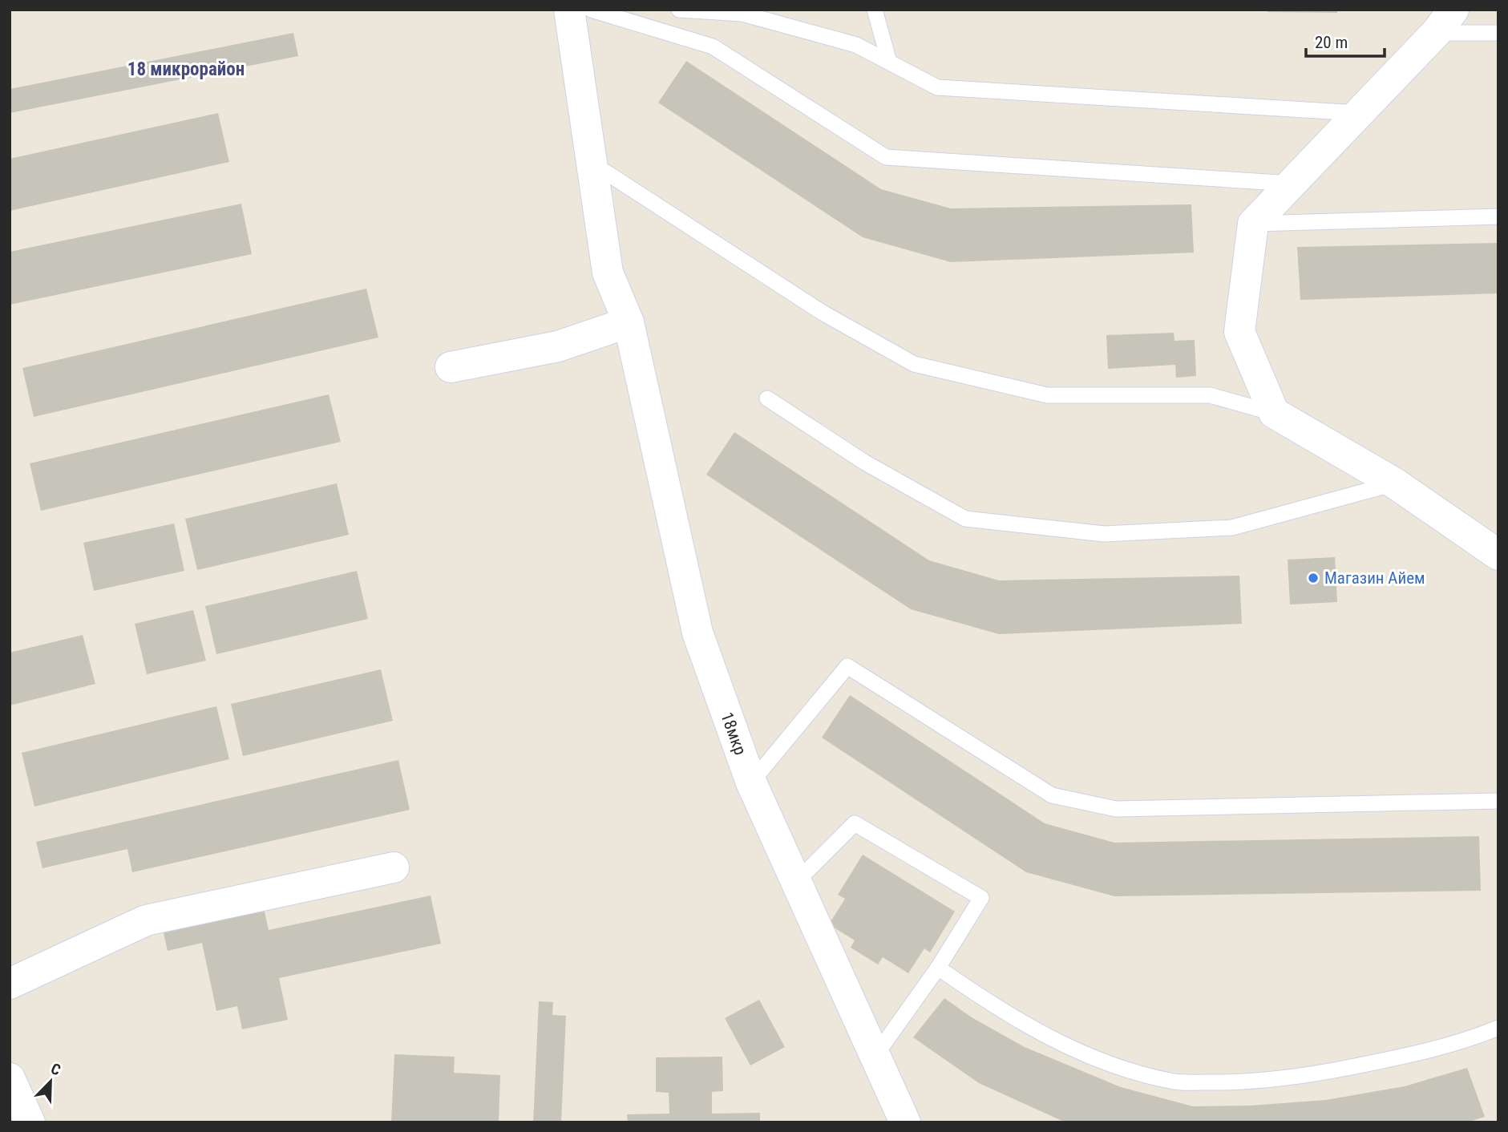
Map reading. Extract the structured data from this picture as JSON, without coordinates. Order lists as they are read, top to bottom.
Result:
{
  "streets": {
    "street": ["18мкр"]
  },
  "districts": ["18 микрорайон"],
  "places": ["Магазин Айем"],
  "scale_bar": "20 m",
  "north": "top right"
}
